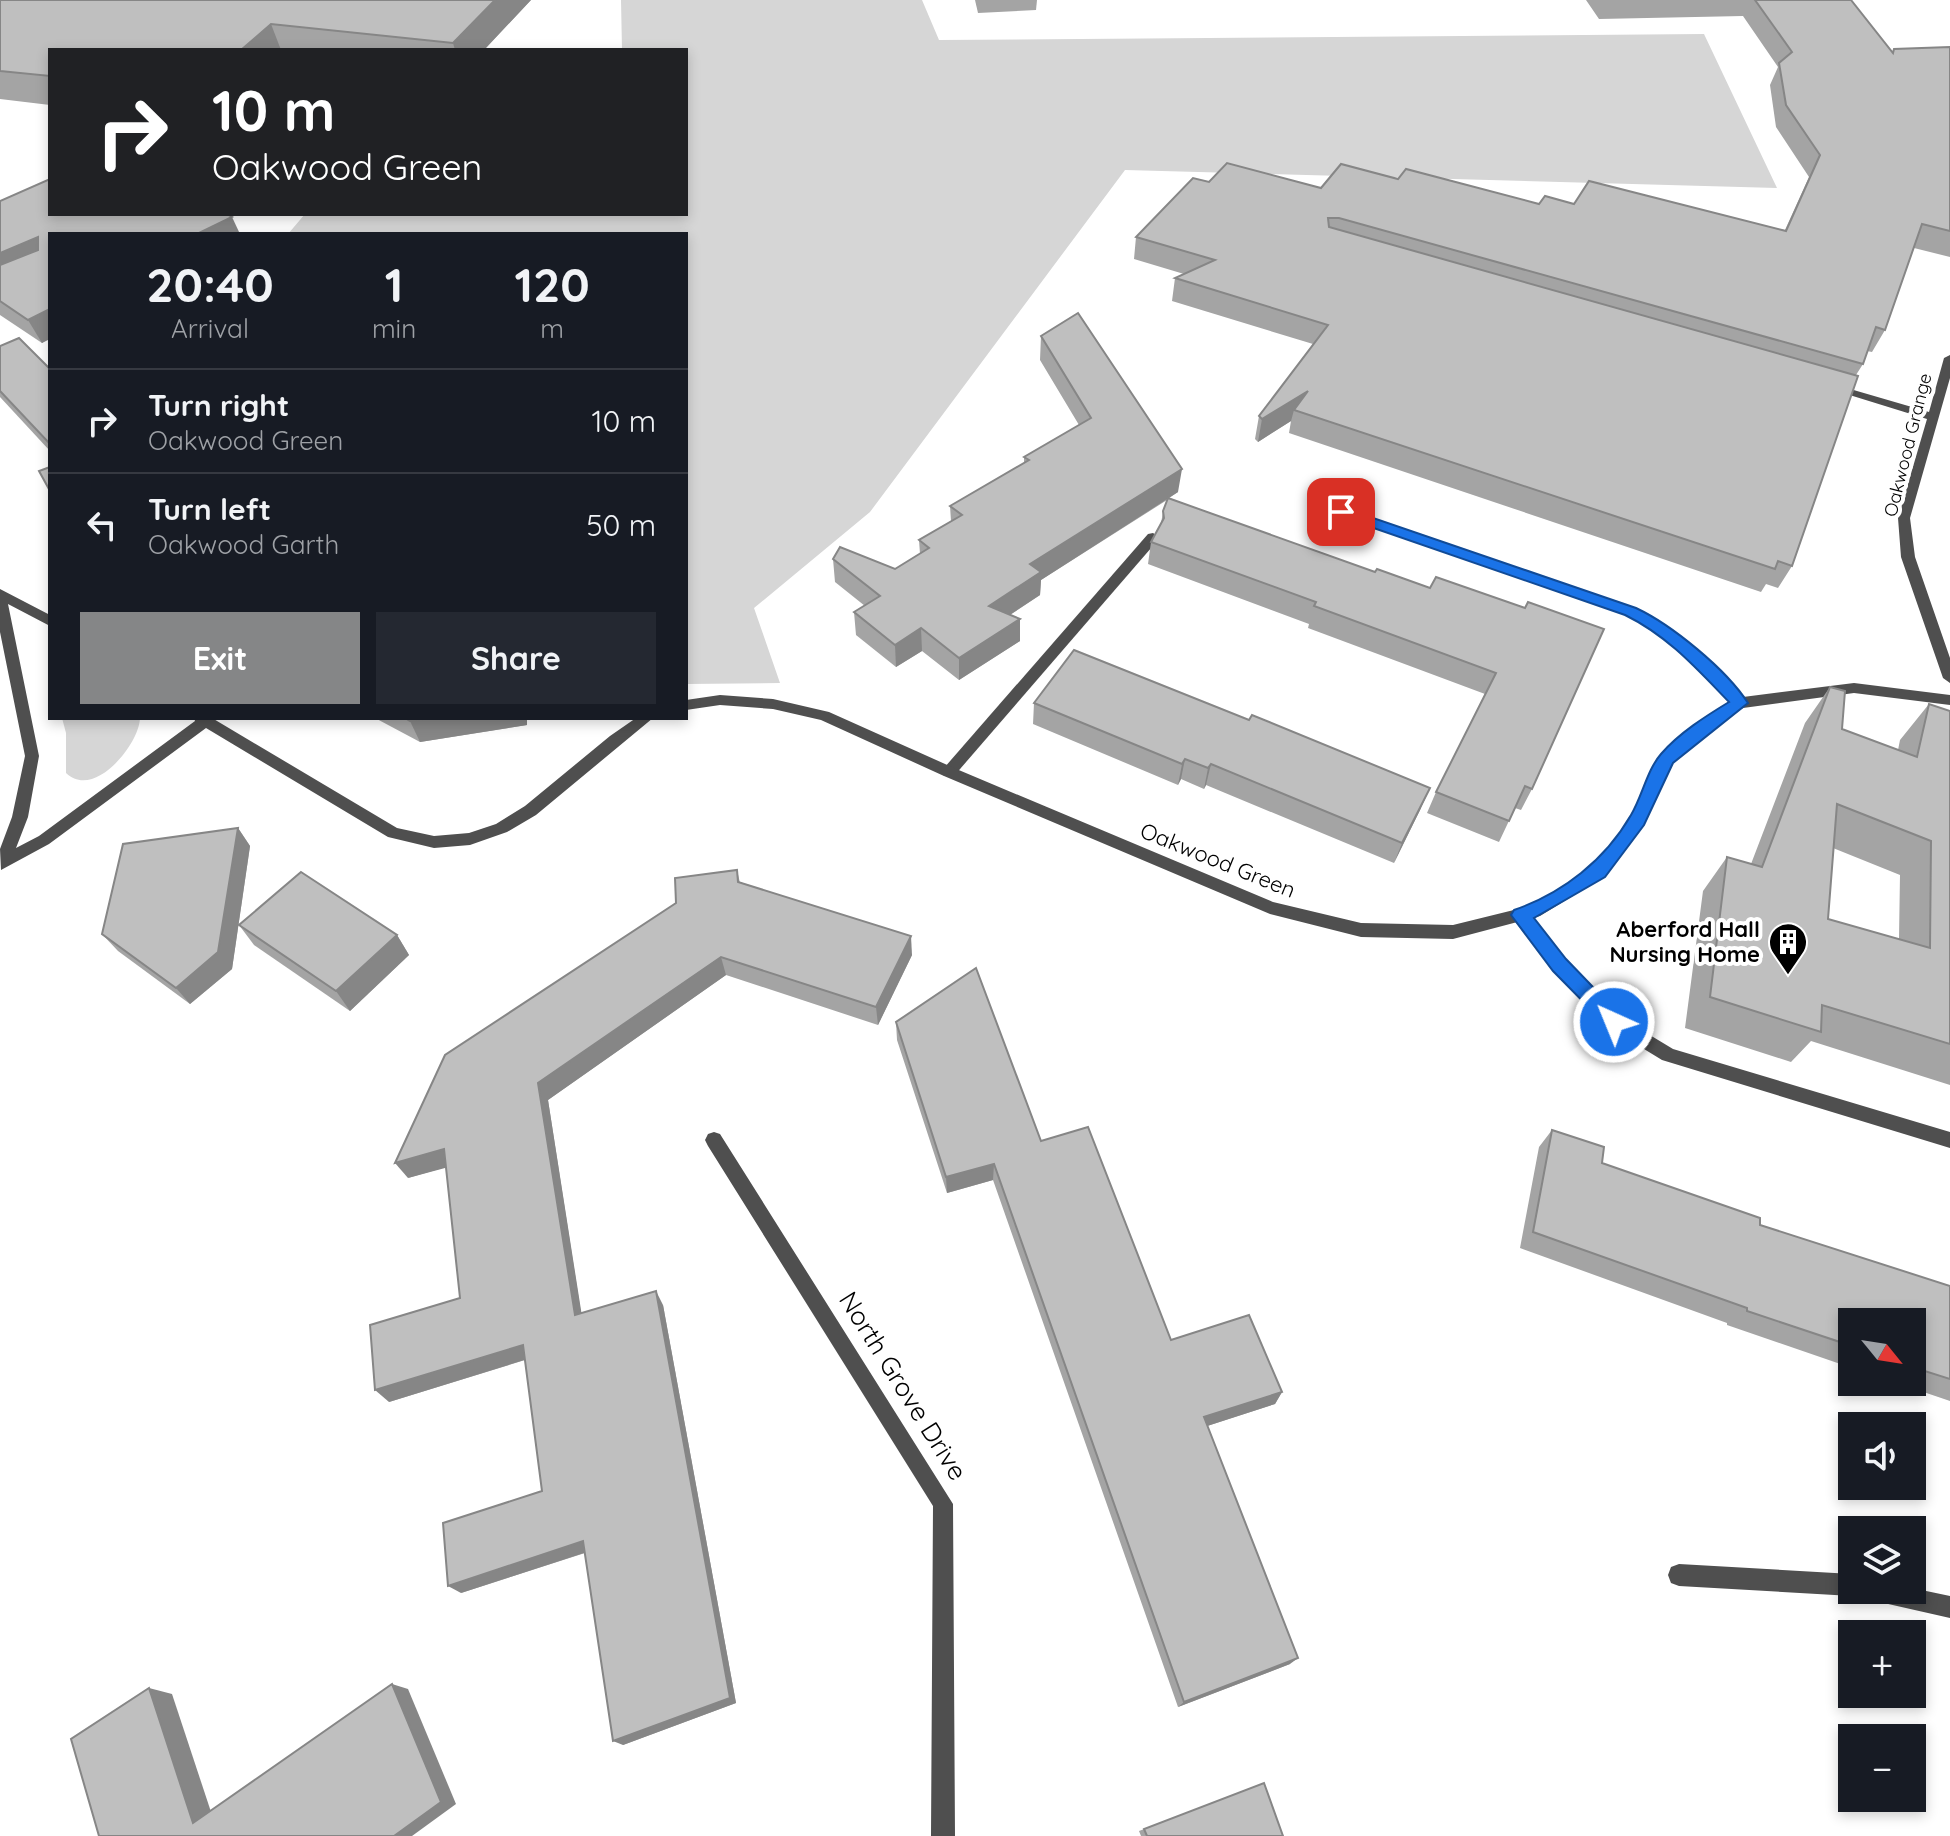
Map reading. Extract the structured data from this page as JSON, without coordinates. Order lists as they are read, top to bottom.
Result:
{
  "streets": {
    "street": ["Oakwood Grange", "Oakwood Green", "North Grove Drive"]
  },
  "places": {
    "building": ["Aberford Hall Nursing Home"]
  },
  "north": "bottom right",
  "page": {
    "turn": ["10 m", "Oakwood Green"],
    "eta": [
      "20:40",
      "Arrival",
      "1",
      "min",
      "120",
      "m"
    ],
    "list": [
      {
        "name": "Turn right",
        "note": "Oakwood Green",
        "value": "10 m"
      },
      {
        "name": "Turn left",
        "note": "Oakwood Garth",
        "value": "50 m"
      }
    ],
    "buttons": ["Exit", "Share"],
    "map_buttons": ["+", "−"]
  }
}
